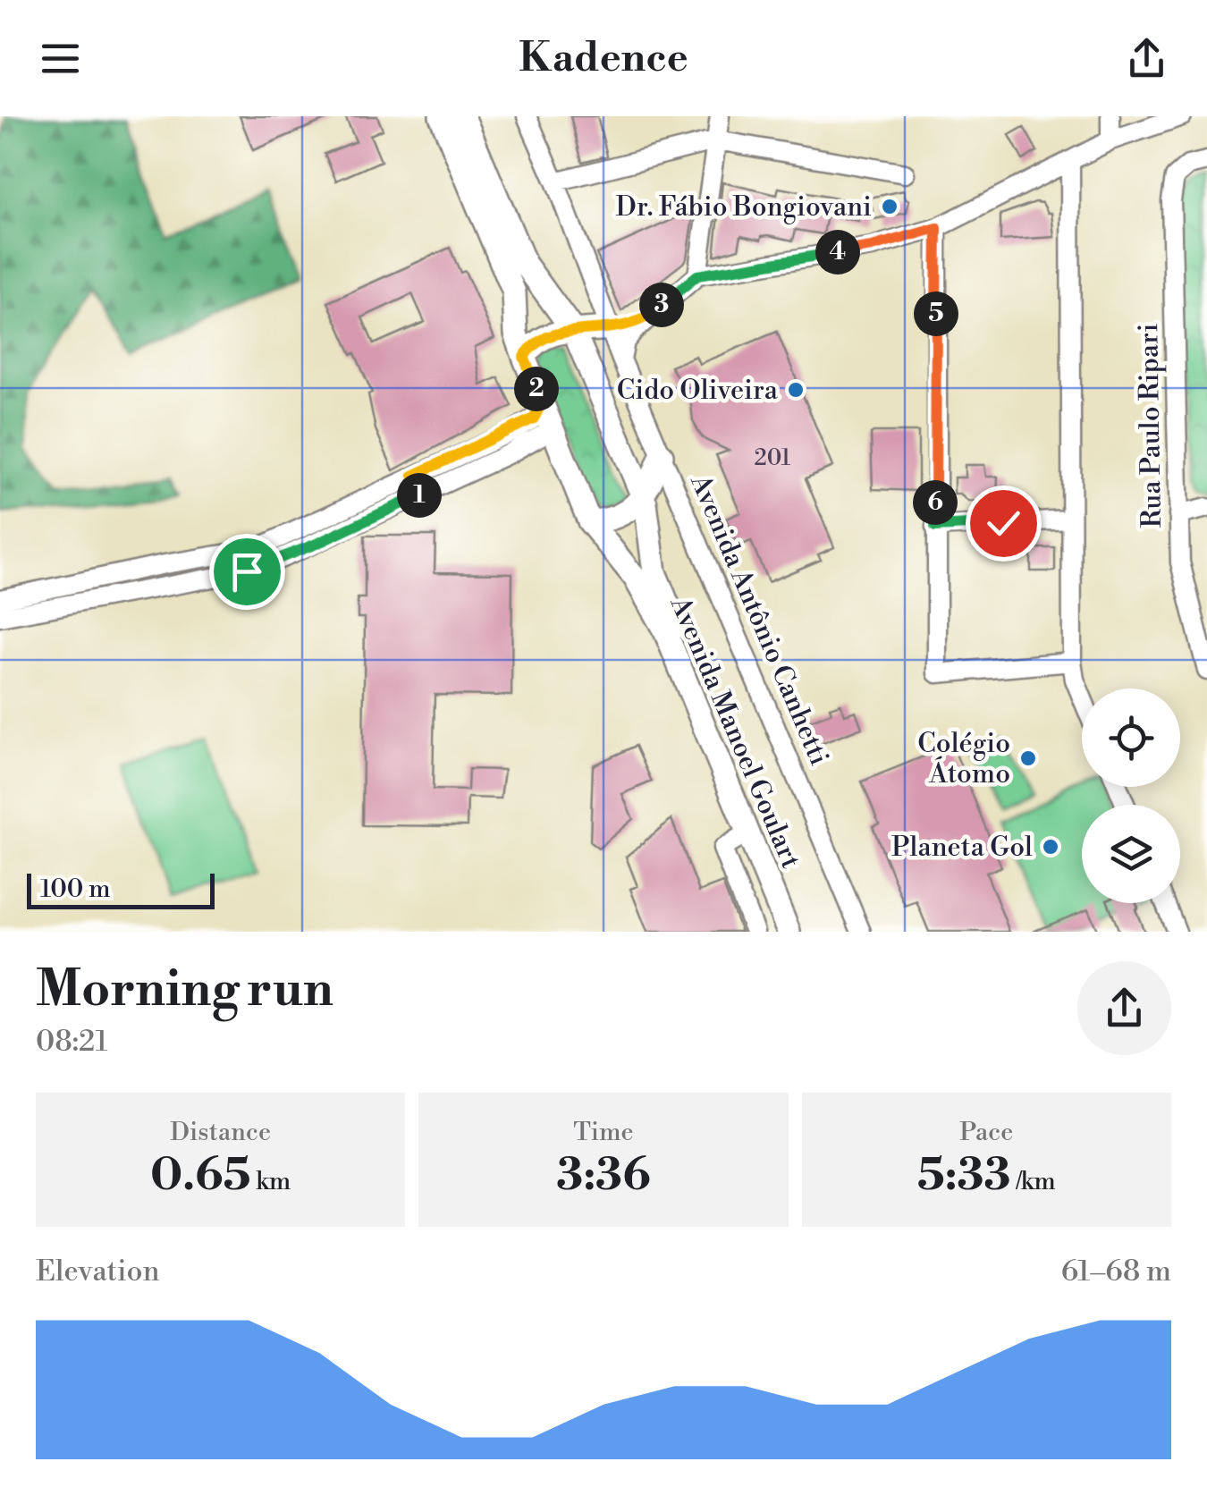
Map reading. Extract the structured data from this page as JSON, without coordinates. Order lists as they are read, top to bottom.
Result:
{
  "streets": {
    "main road": ["Avenida Manoel Goulart"],
    "street": ["Rua Paulo Ripari", "Avenida Antônio Canhetti"]
  },
  "places": [
    "Dr. Fábio Bongiovani",
    "Cido Oliveira",
    "Colégio Átomo",
    "Planeta Gol"
  ],
  "house_numbers": ["201"],
  "scale_bar": "100 m",
  "page": {
    "header": "Kadence",
    "pins": [
      "4",
      "3",
      "5",
      "2",
      "1",
      "6"
    ],
    "scale": "100 m",
    "heading": ["Morning run", "08:21"],
    "stats": [
      ["Distance", "0.65 km"],
      ["Time", "3:36"],
      ["Pace", "5:33 /km"]
    ],
    "chart": ["Elevation", "61–68 m"]
  }
}
